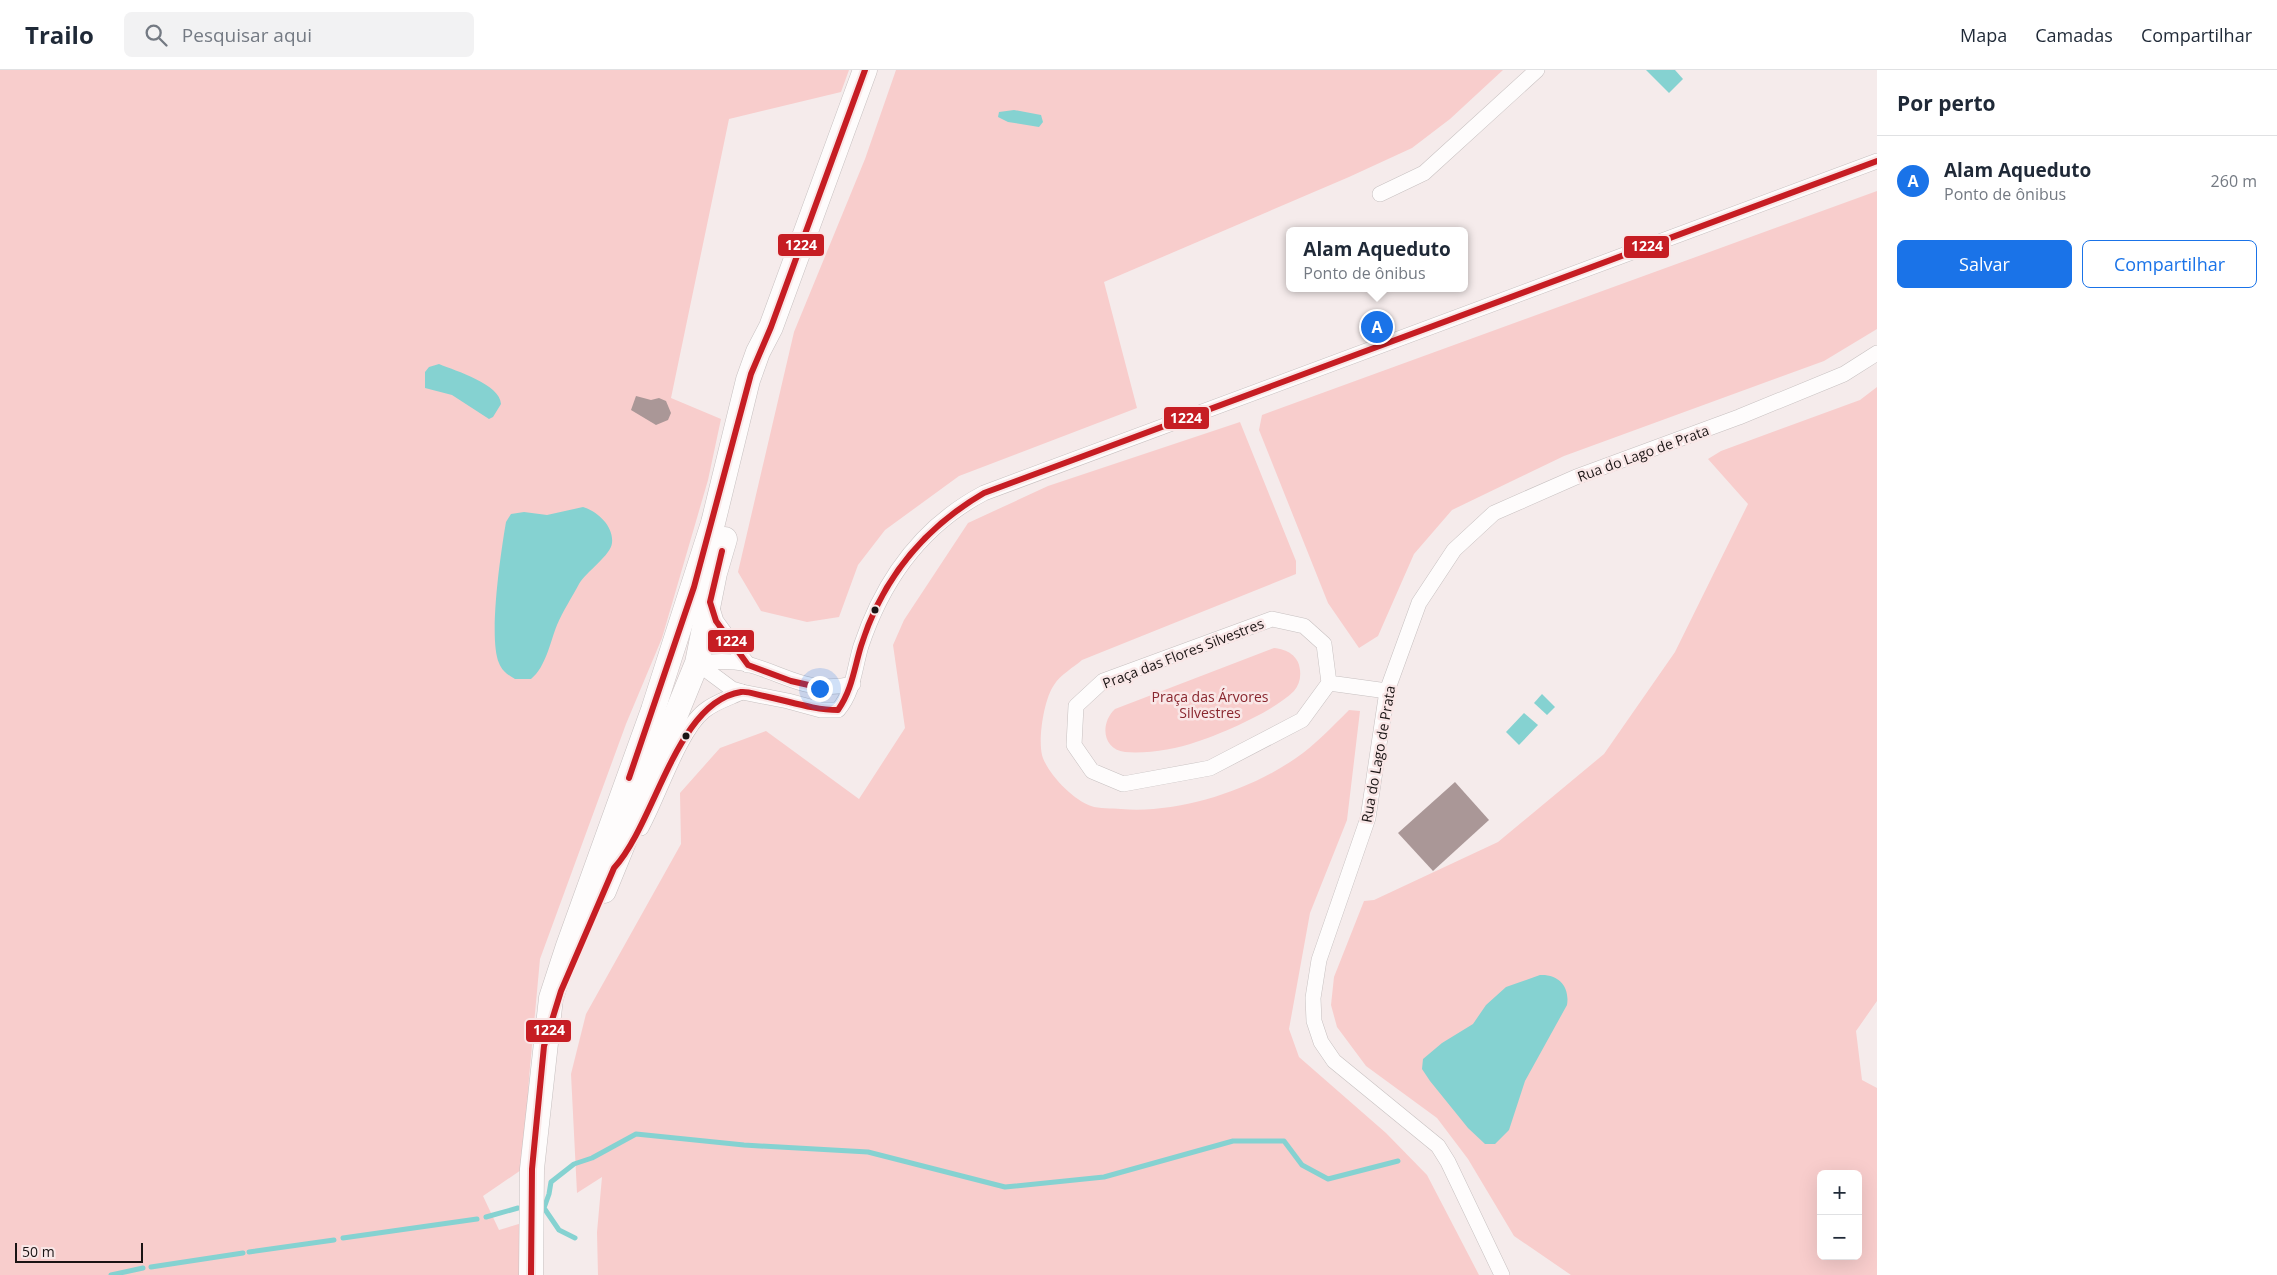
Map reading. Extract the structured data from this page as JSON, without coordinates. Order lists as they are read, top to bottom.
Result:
{
  "streets": {
    "street": ["Rua do Lago de Prata", "Praça das Flores Silvestres"]
  },
  "parks": ["Praça das Árvores Silvestres"],
  "lines": ["transit line 1224"],
  "scale_bar": "50 m",
  "page": {
    "header": "Trailo",
    "search": "Pesquisar aqui",
    "nav": ["Mapa", "Camadas", "Compartilhar"],
    "heading": "Por perto",
    "list": [
      {
        "mark": "A",
        "name": "Alam Aqueduto",
        "note": "Ponto de ônibus",
        "value": "260 m"
      }
    ],
    "buttons": ["Salvar", "Compartilhar"],
    "popup": ["Alam Aqueduto", "Ponto de ônibus"],
    "pins": "A",
    "map_buttons": ["+", "−"],
    "scale": "50 m"
  }
}
